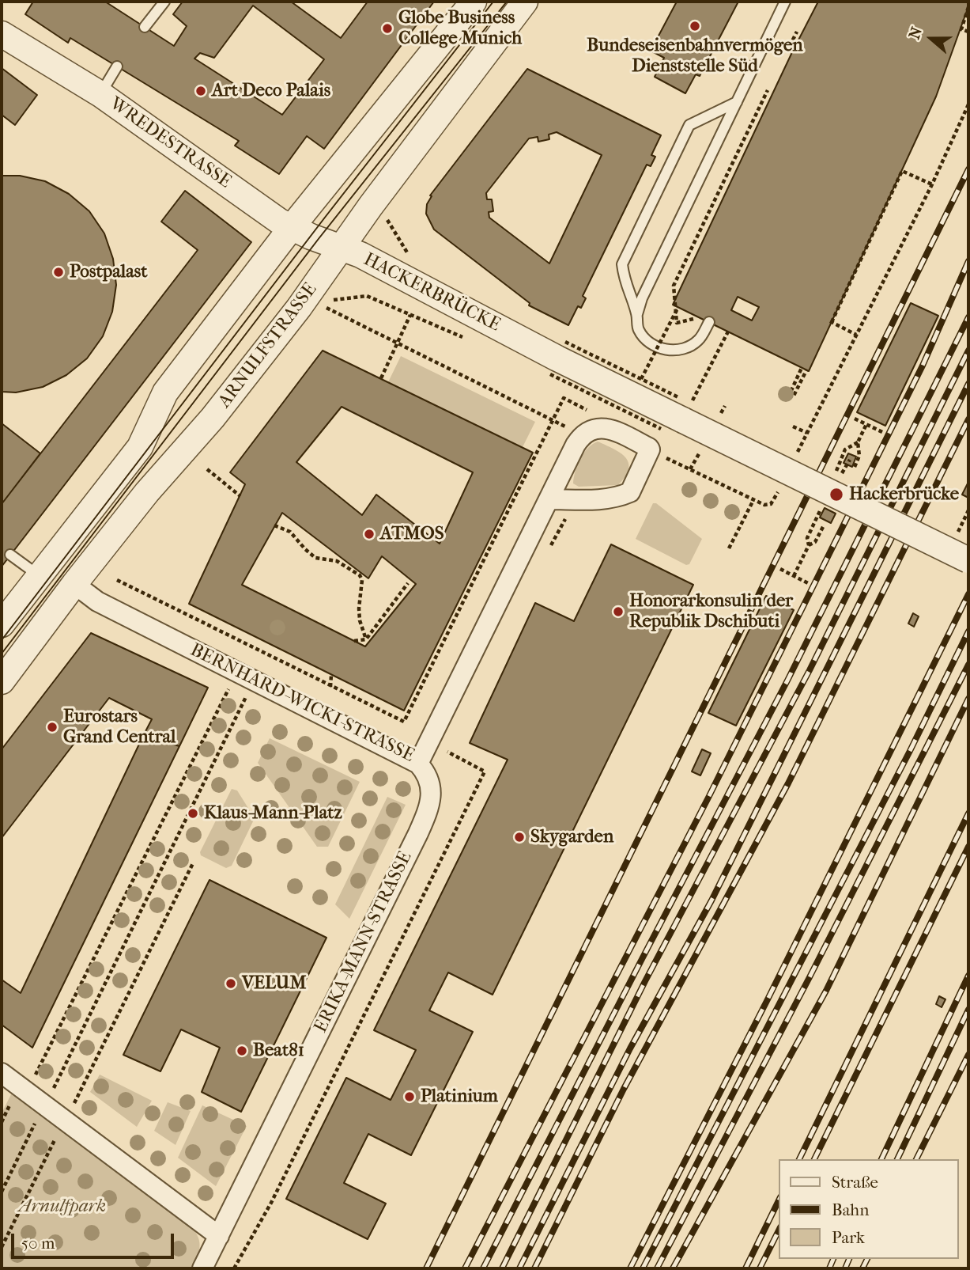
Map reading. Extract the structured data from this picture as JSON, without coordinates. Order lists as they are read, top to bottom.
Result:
{
  "streets": {
    "street": [
      "WREDESTRASSE",
      "HACKERBRÜCKE",
      "ARNULFSTRASSE",
      "BERNHARD-WICKI-STRASSE",
      "ERIKA-MANN-STRASSE"
    ]
  },
  "crossings": [
    ["WREDESTRASSE", "HACKERBRÜCKE"],
    ["WREDESTRASSE", "ARNULFSTRASSE"],
    ["HACKERBRÜCKE", "ARNULFSTRASSE"],
    ["ARNULFSTRASSE", "BERNHARD-WICKI-STRASSE"],
    ["BERNHARD-WICKI-STRASSE", "ERIKA-MANN-STRASSE"]
  ],
  "parks": ["Arnulfpark"],
  "places": [
    "Bundeseisenbahnvermögen Dienststelle Süd",
    "Globe Business College Munich",
    "Art Deco Palais",
    "Postpalast",
    "Hackerbrücke",
    "ATMOS",
    "Honorarkonsulin der Republik Dschibuti",
    "Eurostars Grand Central",
    "Klaus-Mann-Platz",
    "Skygarden",
    "VELUM",
    "Beat81",
    "Platinium"
  ],
  "legend": ["Straße", "Bahn", "Park"],
  "scale_bar": "50 m",
  "north": "left"
}
